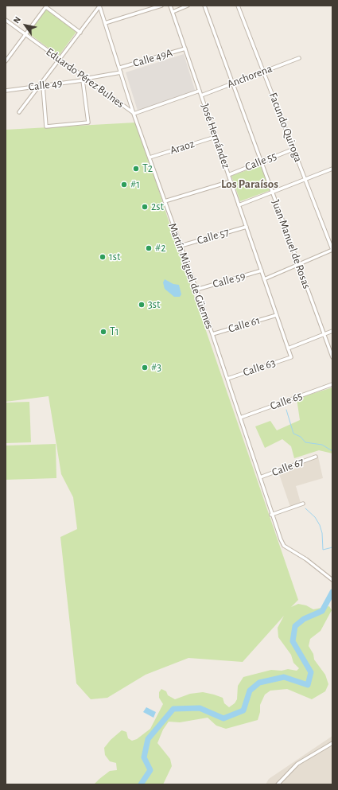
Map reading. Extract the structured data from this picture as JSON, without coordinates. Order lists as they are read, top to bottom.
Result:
{
  "streets": {
    "street": [
      "Calle 49A",
      "Anchorena",
      "Eduardo Pérez Bulnes",
      "Calle 49",
      "Facundo Quiroga",
      "José Hernández",
      "Araoz",
      "Calle 55",
      "Calle 57",
      "Juan Manuel de Rosas",
      "Martín Miguel de Güemes",
      "Calle 59",
      "Calle 61",
      "Calle 63",
      "Calle 65",
      "Calle 67"
    ]
  },
  "crossings": [
    ["Calle 49A", "José Hernández"],
    ["Calle 49A", "Martín Miguel de Güemes"],
    ["Anchorena", "Facundo Quiroga"],
    ["Anchorena", "José Hernández"],
    ["Anchorena", "Juan Manuel de Rosas"],
    ["Eduardo Pérez Bulnes", "Calle 49"],
    ["Eduardo Pérez Bulnes", "Martín Miguel de Güemes"],
    ["Calle 49", "Martín Miguel de Güemes"],
    ["Facundo Quiroga", "Calle 55"],
    ["José Hernández", "Araoz"],
    ["José Hernández", "Calle 55"],
    ["José Hernández", "Calle 57"],
    ["José Hernández", "Calle 59"],
    ["José Hernández", "Calle 61"],
    ["José Hernández", "Calle 63"],
    ["Araoz", "Martín Miguel de Güemes"],
    ["Calle 55", "Juan Manuel de Rosas"],
    ["Calle 57", "Martín Miguel de Güemes"],
    ["Martín Miguel de Güemes", "Calle 59"],
    ["Martín Miguel de Güemes", "Calle 61"],
    ["Martín Miguel de Güemes", "Calle 63"],
    ["Martín Miguel de Güemes", "Calle 65"],
    ["Martín Miguel de Güemes", "Calle 67"]
  ],
  "districts": ["Los Paraísos"],
  "places": [
    "T2",
    "#1",
    "2st",
    "#2",
    "1st",
    "3st",
    "T1",
    "#3"
  ],
  "north": "top left"
}
